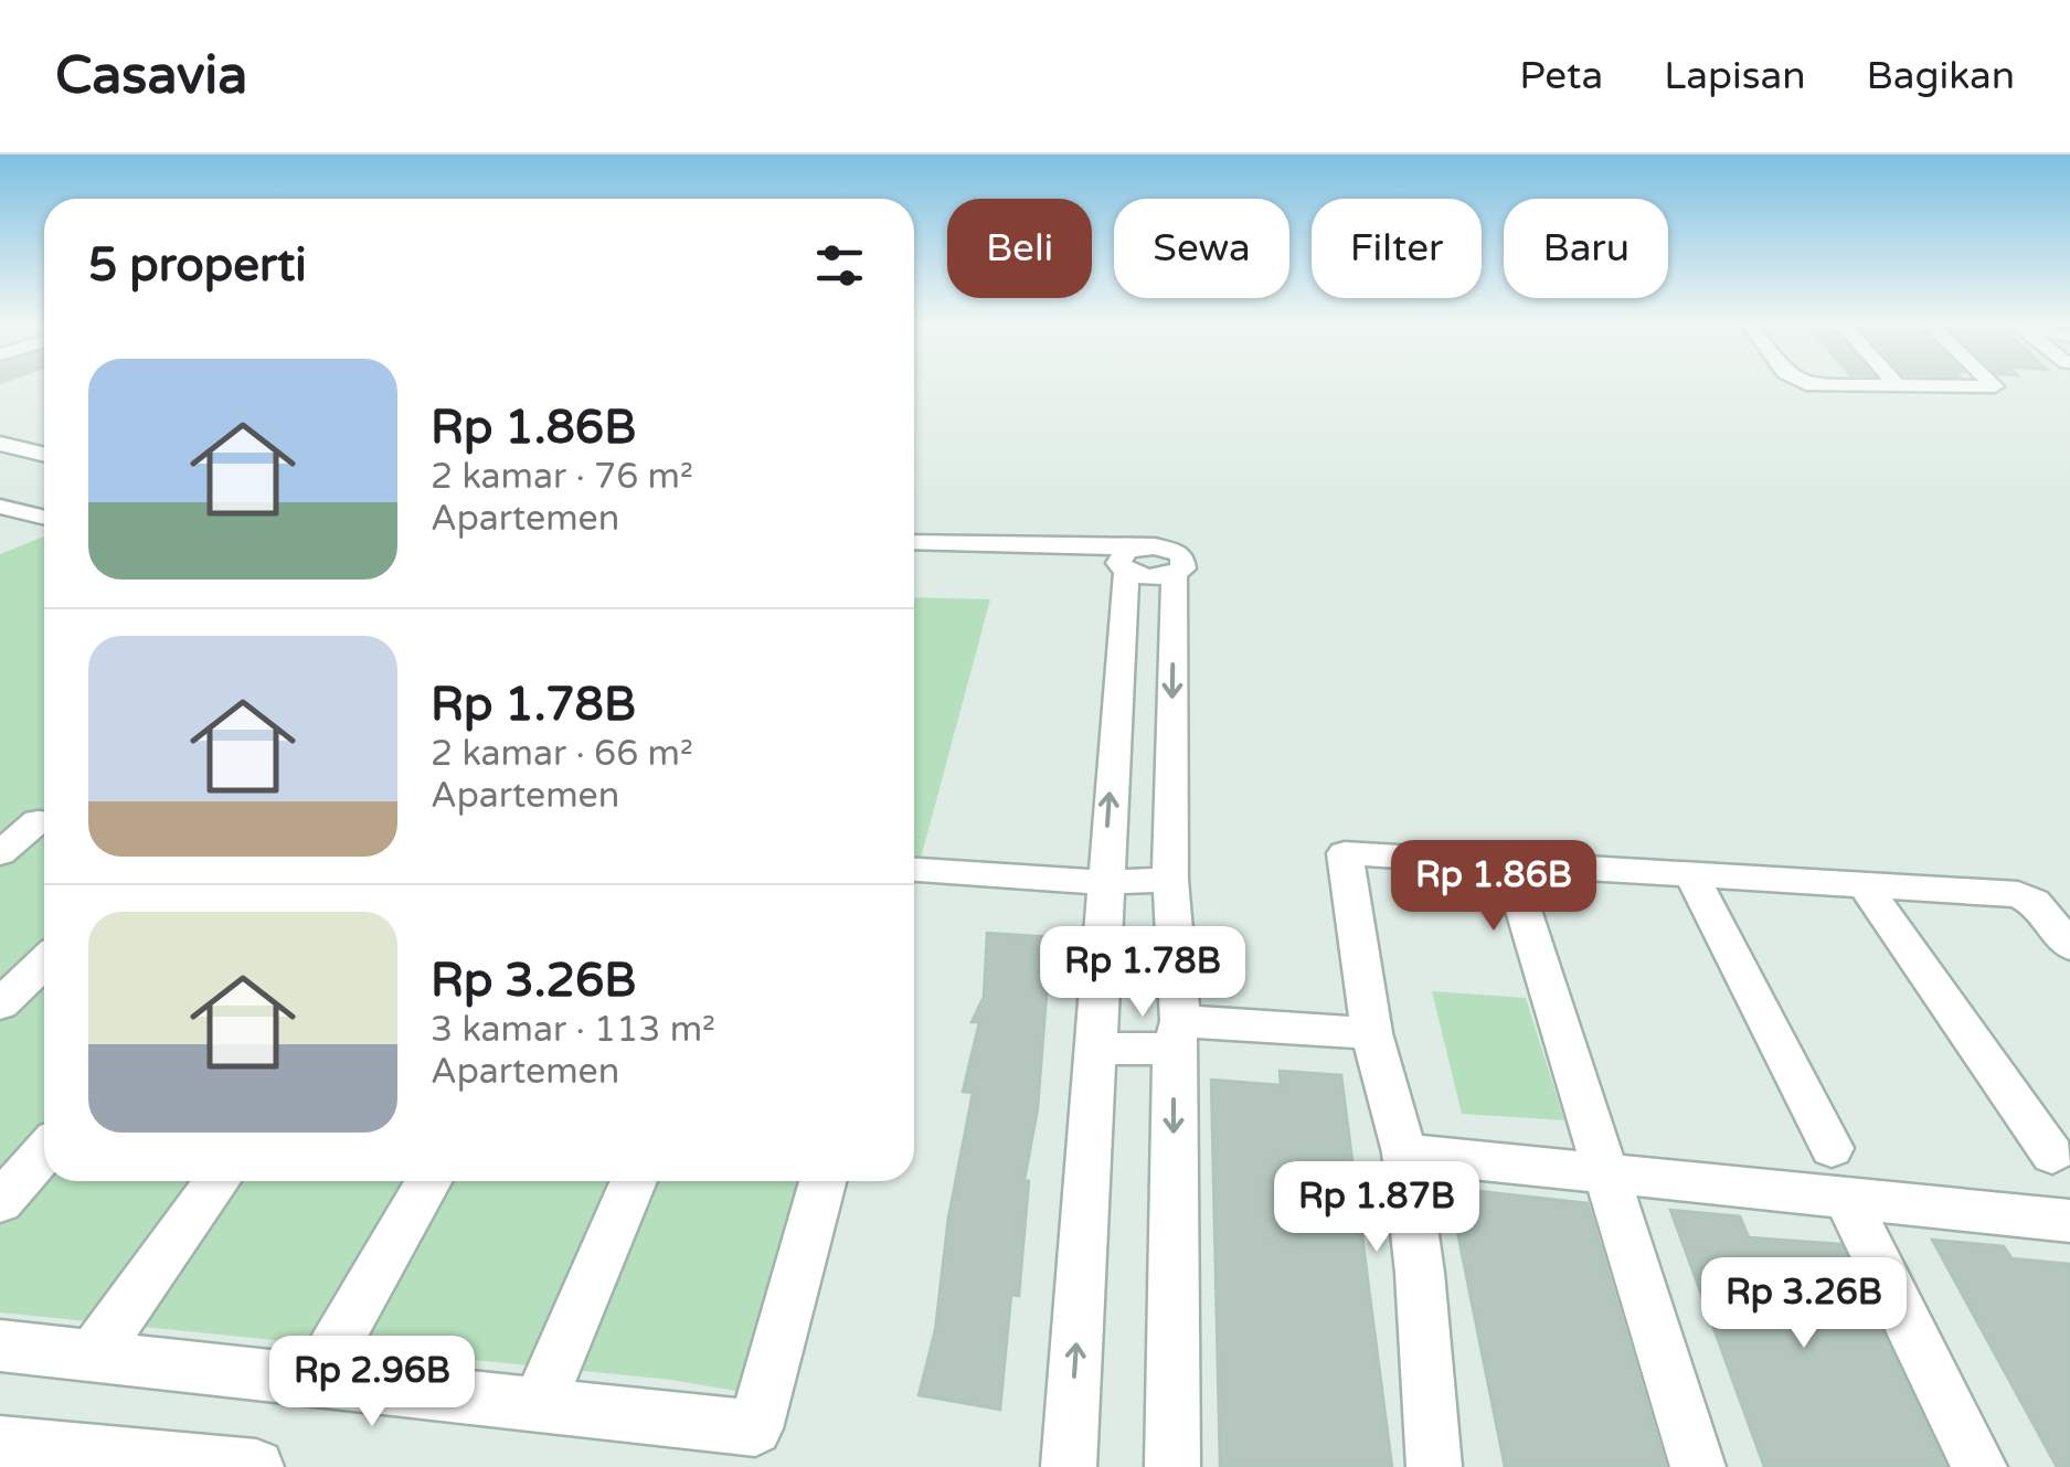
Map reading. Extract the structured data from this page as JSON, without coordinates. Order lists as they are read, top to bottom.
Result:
{
  "page": {
    "header": "Casavia",
    "nav": ["Peta", "Lapisan", "Bagikan"],
    "chip": [
      "Beli",
      "Sewa",
      "Filter",
      "Baru"
    ],
    "heading": "5 properti",
    "list": [
      {
        "name": "Rp 1.86B",
        "note": "2 kamar · 76 m² · Apartemen"
      },
      {
        "name": "Rp 1.78B",
        "note": "2 kamar · 66 m² · Apartemen"
      },
      {
        "name": "Rp 3.26B",
        "note": "3 kamar · 113 m² · Apartemen"
      }
    ],
    "price": [
      "Rp 1.86B",
      "Rp 1.78B",
      "Rp 1.87B",
      "Rp 3.26B",
      "Rp 2.96B"
    ]
  }
}
